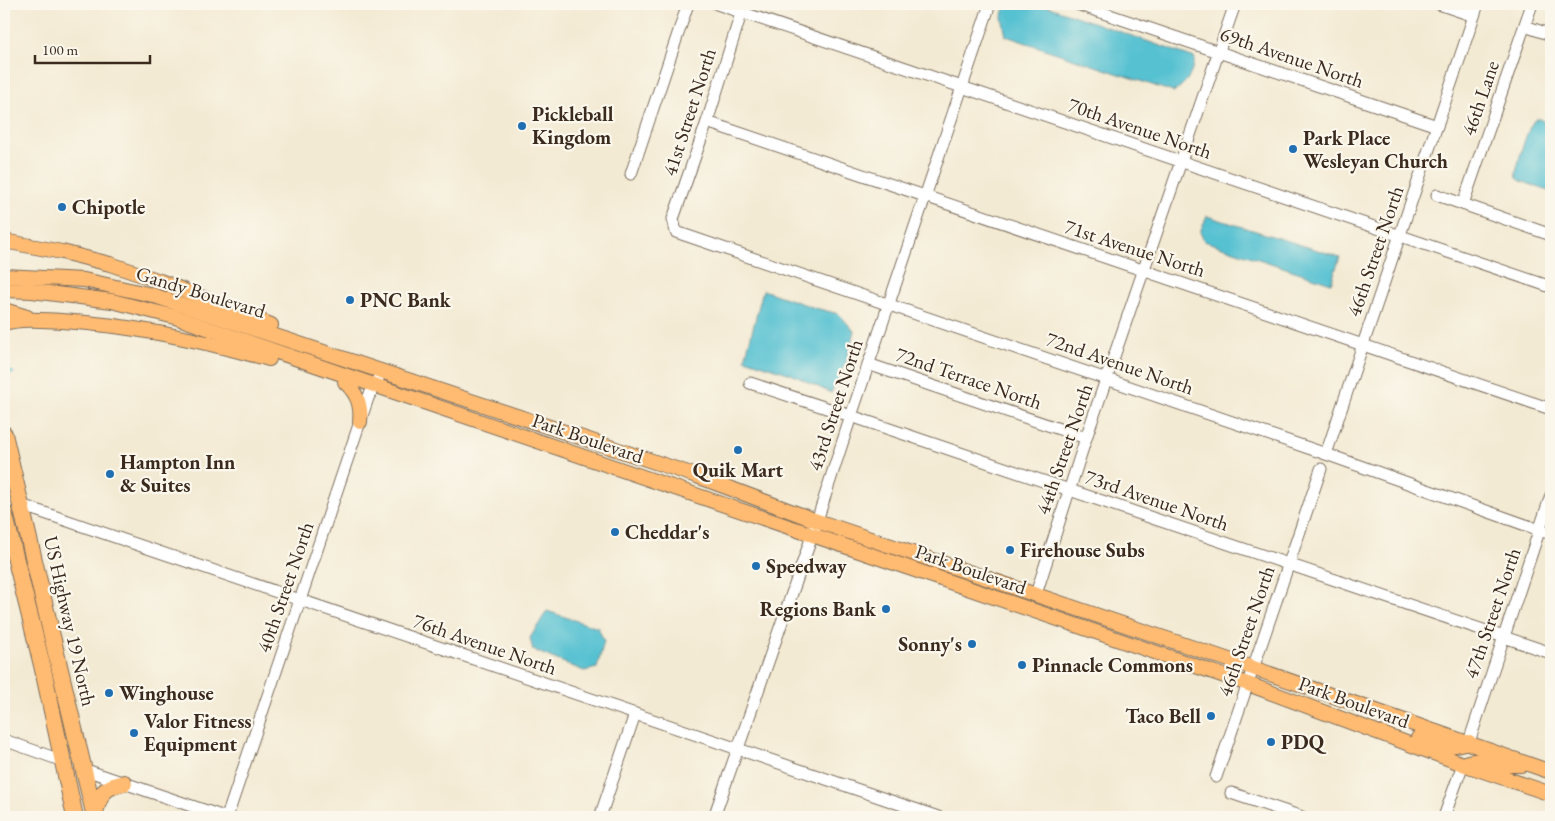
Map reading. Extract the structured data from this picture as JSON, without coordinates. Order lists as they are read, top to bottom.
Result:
{
  "streets": {
    "highway": ["US Highway 19 North"],
    "main road": ["Gandy Boulevard", "Park Boulevard"],
    "street": [
      "69th Avenue North",
      "46th Lane",
      "41st Street North",
      "70th Avenue North",
      "71st Avenue North",
      "46th Street North",
      "72nd Avenue North",
      "72nd Terrace North",
      "43rd Street North",
      "44th Street North",
      "73rd Avenue North",
      "40th Street North",
      "47th Street North",
      "76th Avenue North"
    ]
  },
  "crossings": [
    ["69th Avenue North", "46th Street North"],
    ["69th Avenue North", "44th Street North"],
    ["41st Street North", "70th Avenue North"],
    ["41st Street North", "71st Avenue North"],
    ["41st Street North", "72nd Avenue North"],
    ["70th Avenue North", "46th Street North"],
    ["70th Avenue North", "43rd Street North"],
    ["70th Avenue North", "44th Street North"],
    ["71st Avenue North", "46th Street North"],
    ["71st Avenue North", "43rd Street North"],
    ["71st Avenue North", "44th Street North"],
    ["46th Street North", "72nd Avenue North"],
    ["46th Street North", "Park Boulevard"],
    ["46th Street North", "73rd Avenue North"],
    ["Gandy Boulevard", "Park Boulevard"],
    ["Gandy Boulevard", "40th Street North"],
    ["72nd Avenue North", "43rd Street North"],
    ["72nd Avenue North", "44th Street North"],
    ["72nd Avenue North", "47th Street North"],
    ["72nd Terrace North", "43rd Street North"],
    ["72nd Terrace North", "44th Street North"],
    ["43rd Street North", "Park Boulevard"],
    ["43rd Street North", "73rd Avenue North"],
    ["43rd Street North", "76th Avenue North"],
    ["Park Boulevard", "44th Street North"],
    ["Park Boulevard", "40th Street North"],
    ["Park Boulevard", "47th Street North"],
    ["44th Street North", "73rd Avenue North"],
    ["73rd Avenue North", "47th Street North"],
    ["40th Street North", "76th Avenue North"],
    ["US Highway 19 North", "76th Avenue North"]
  ],
  "places": [
    "Pickleball Kingdom",
    "Park Place Wesleyan Church",
    "Chipotle",
    "PNC Bank",
    "Quik Mart",
    "Hampton Inn & Suites",
    "Cheddar's",
    "Firehouse Subs",
    "Speedway",
    "Regions Bank",
    "Sonny's",
    "Pinnacle Commons",
    "Winghouse",
    "Taco Bell",
    "Valor Fitness Equipment",
    "PDQ"
  ],
  "scale_bar": "100 m"
}
